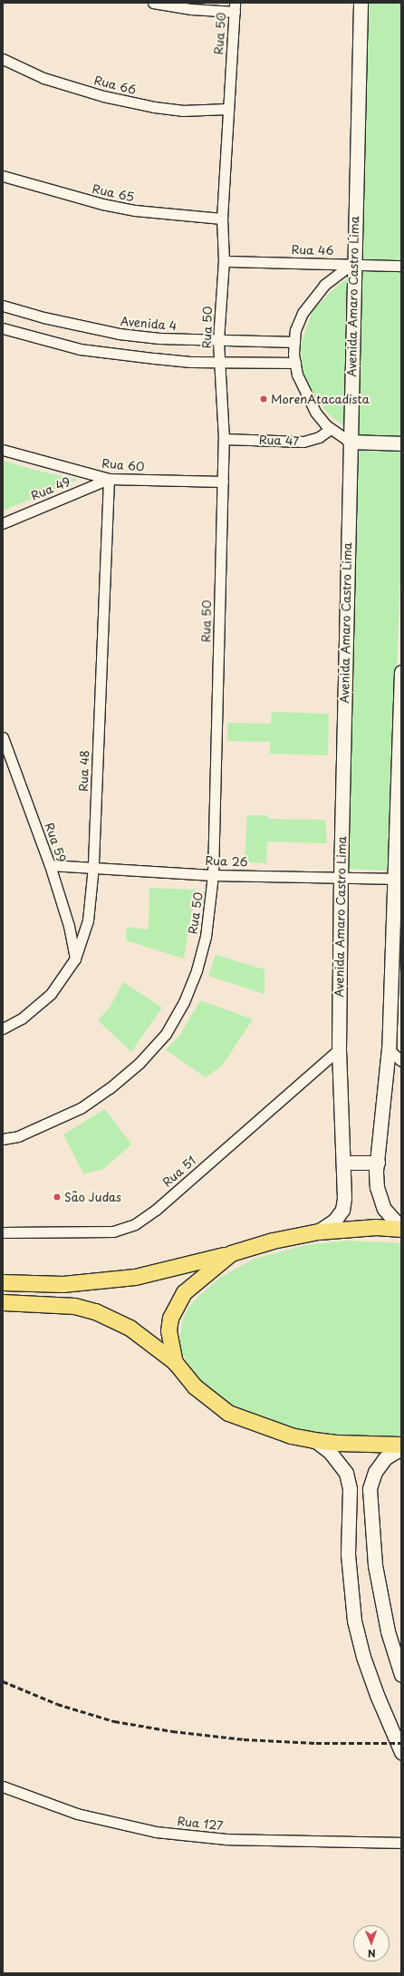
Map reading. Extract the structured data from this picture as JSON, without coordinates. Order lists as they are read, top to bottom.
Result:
{
  "streets": {
    "street": [
      "Rua 50",
      "Rua 66",
      "Rua 65",
      "Rua 46",
      "Avenida Amaro Castro Lima",
      "Avenida 4",
      "Rua 47",
      "Rua 60",
      "Rua 49",
      "Rua 48",
      "Rua 59",
      "Rua 26",
      "Rua 51",
      "Rua 127"
    ]
  },
  "crossings": [
    ["Rua 50", "Rua 66"],
    ["Rua 50", "Rua 65"],
    ["Rua 50", "Rua 46"],
    ["Rua 50", "Avenida 4"],
    ["Rua 50", "Rua 47"],
    ["Rua 50", "Rua 60"],
    ["Rua 50", "Rua 26"],
    ["Rua 46", "Avenida Amaro Castro Lima"],
    ["Avenida Amaro Castro Lima", "Rua 26"],
    ["Avenida Amaro Castro Lima", "Rua 51"],
    ["Rua 60", "Rua 49"],
    ["Rua 60", "Rua 48"],
    ["Rua 49", "Rua 48"],
    ["Rua 48", "Rua 59"],
    ["Rua 48", "Rua 26"],
    ["Rua 59", "Rua 26"]
  ],
  "places": ["MorenAtacadista", "São Judas"],
  "north": "bottom"
}
